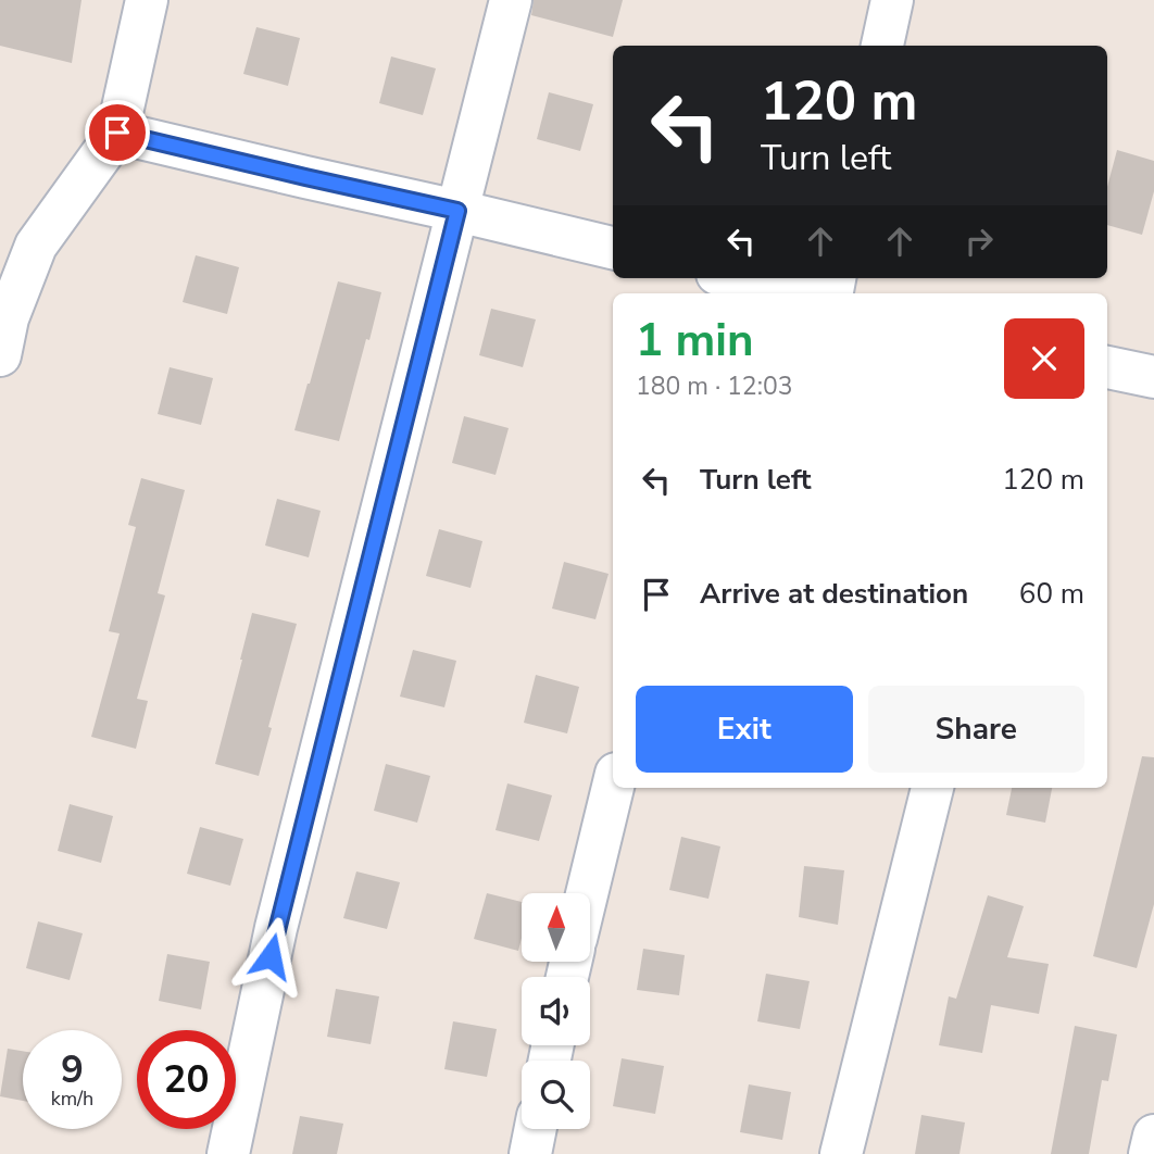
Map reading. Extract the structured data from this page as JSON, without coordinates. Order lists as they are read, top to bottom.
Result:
{
  "north": "top",
  "page": {
    "turn": ["120 m", "Turn left"],
    "heading": ["1 min", "180 m · 12:03"],
    "list": [
      {
        "name": "Turn left",
        "value": "120 m"
      },
      {
        "name": "Arrive at destination",
        "value": "60 m"
      }
    ],
    "buttons": ["Exit", "Share"],
    "speed": "9 km/h",
    "limit": "20"
  }
}
